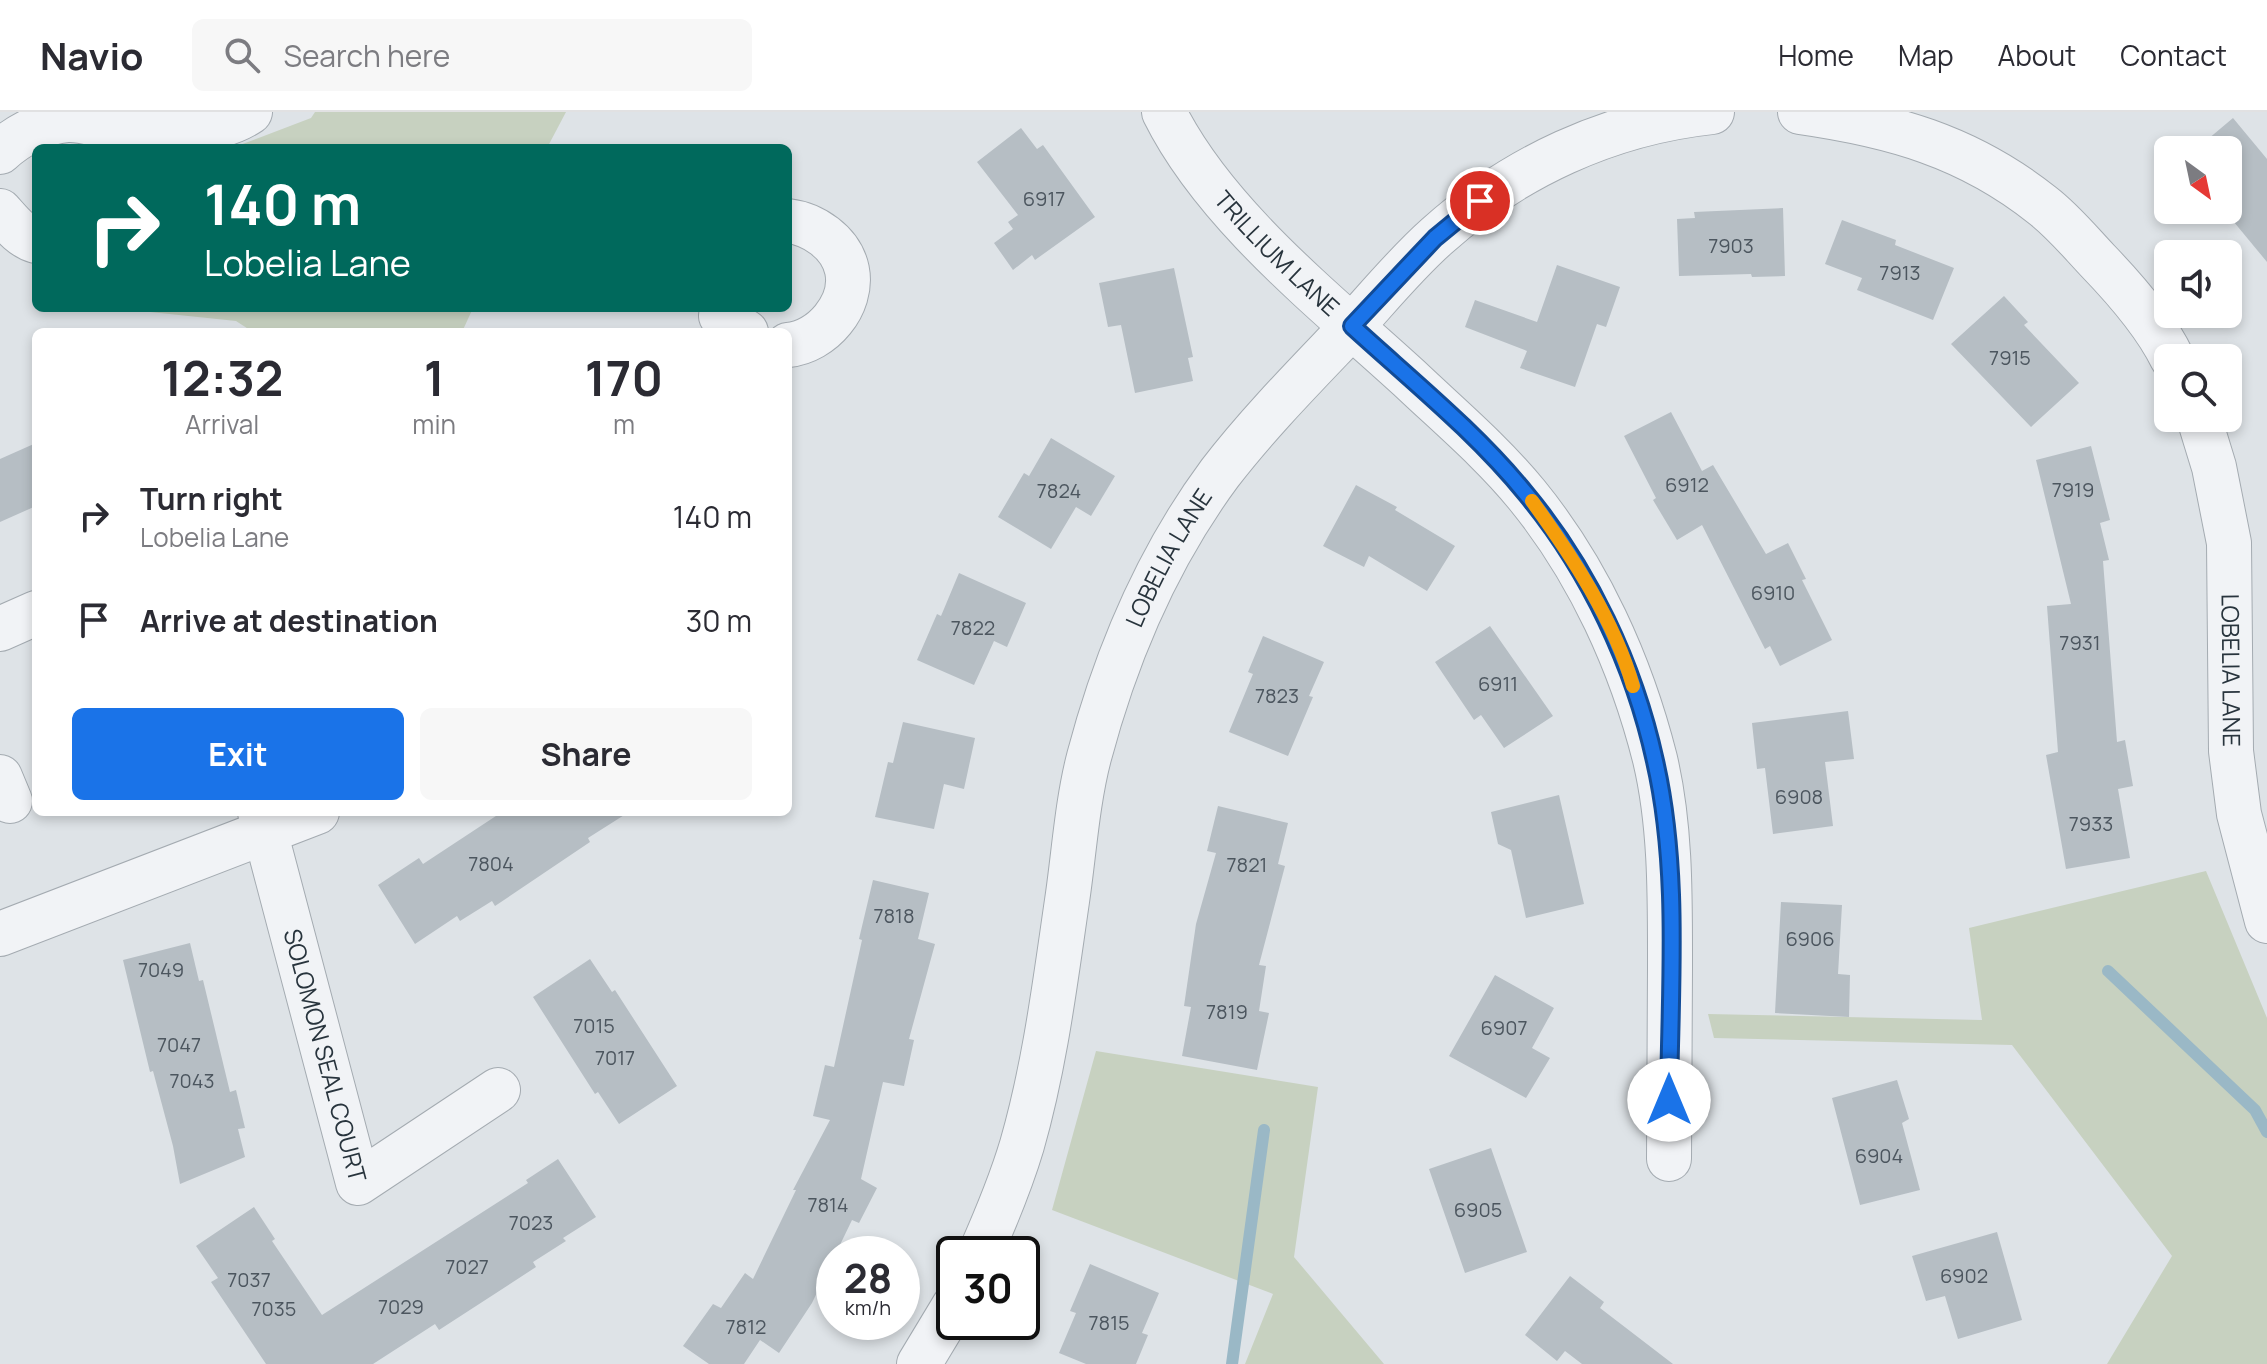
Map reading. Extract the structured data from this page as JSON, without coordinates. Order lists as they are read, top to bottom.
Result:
{
  "streets": {
    "street": ["TRILLIUM LANE", "LOBELIA LANE", "SOLOMON SEAL COURT"]
  },
  "crossings": [
    ["TRILLIUM LANE", "LOBELIA LANE"]
  ],
  "house_numbers": [
    "6917",
    "7903",
    "7913",
    "7915",
    "6912",
    "7919",
    "7824",
    "6910",
    "7822",
    "7931",
    "6911",
    "7823",
    "6908",
    "7933",
    "7804",
    "7821",
    "7818",
    "6906",
    "7049",
    "7819",
    "7015",
    "6907",
    "7047",
    "7017",
    "7043",
    "6904",
    "7814",
    "6905",
    "7023",
    "7027",
    "6902",
    "7037",
    "7029",
    "7035",
    "7815",
    "7812"
  ],
  "north": "bottom right",
  "page": {
    "header": "Navio",
    "search": "Search here",
    "nav": [
      "Home",
      "Map",
      "About",
      "Contact"
    ],
    "turn": ["140 m", "Lobelia Lane"],
    "eta": [
      "12:32",
      "Arrival",
      "1",
      "min",
      "170",
      "m"
    ],
    "list": [
      {
        "name": "Turn right",
        "note": "Lobelia Lane",
        "value": "140 m"
      },
      {
        "name": "Arrive at destination",
        "value": "30 m"
      }
    ],
    "buttons": ["Exit", "Share"],
    "speed": "28 km/h",
    "limit": "30"
  }
}
